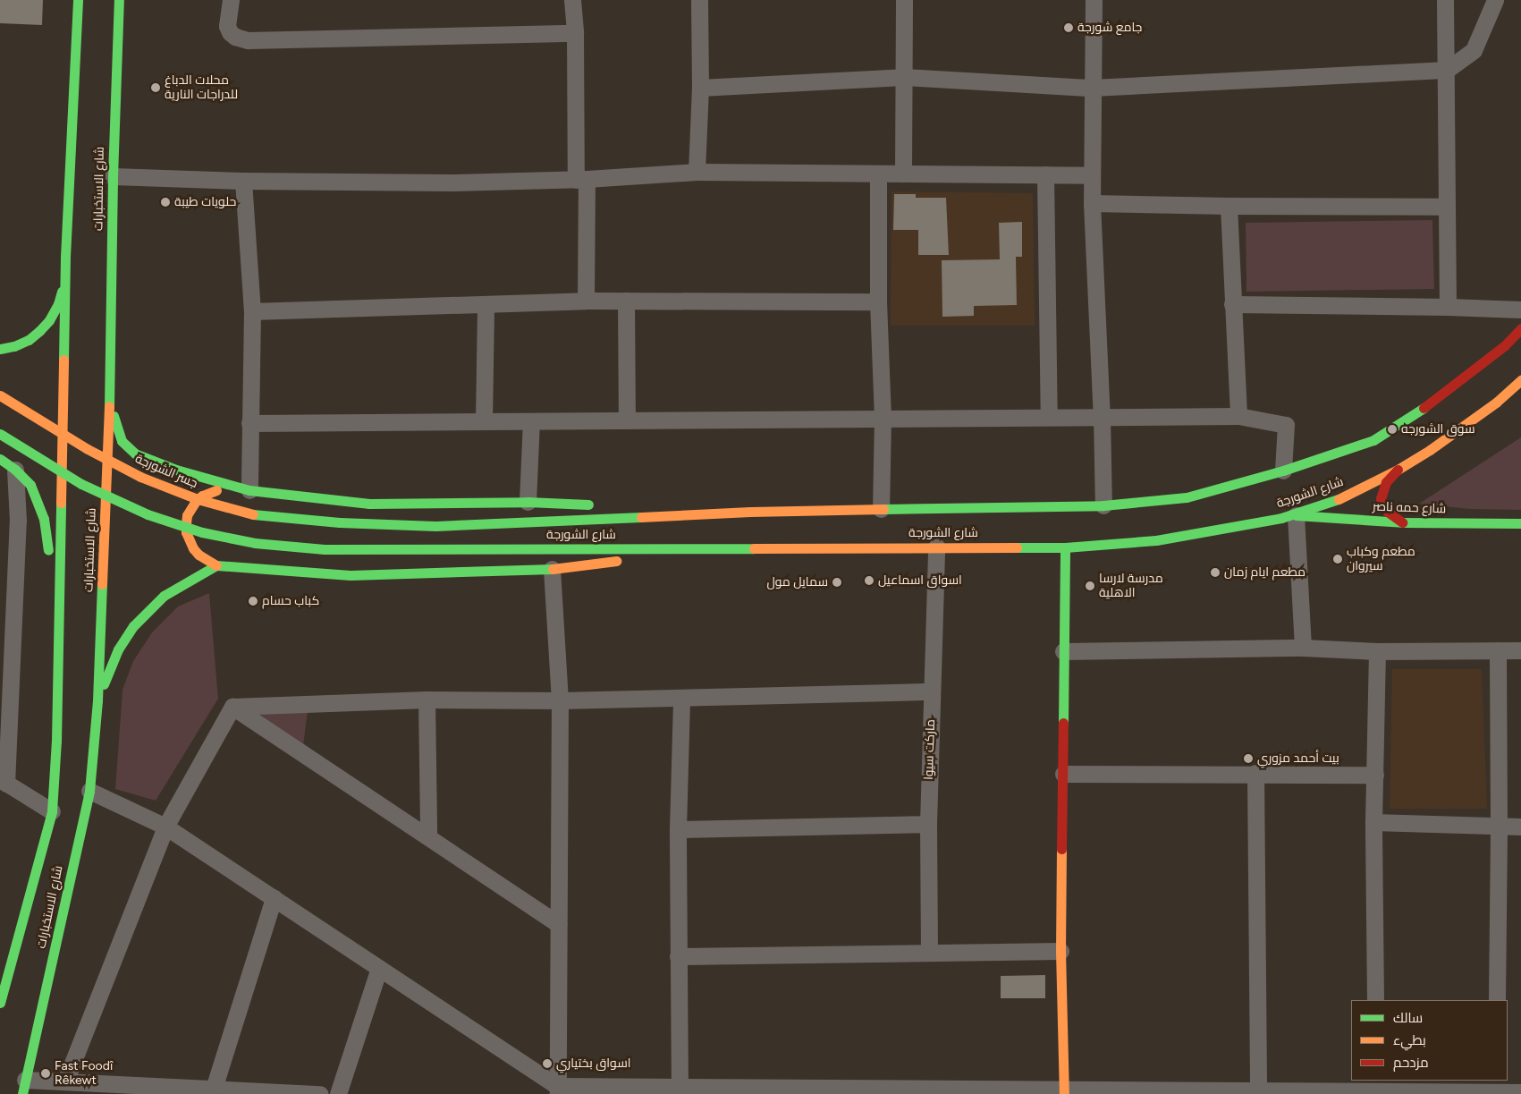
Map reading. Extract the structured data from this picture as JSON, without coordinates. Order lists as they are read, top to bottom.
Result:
{
  "streets": {
    "main road": [
      "شارع الاستخبارات",
      "جسر الشورجة",
      "شارع الشورجة",
      "شارع حمه ناصر"
    ],
    "street": ["مارکت سیوا"]
  },
  "crossings": [
    ["شارع الشورجة", "شارع حمه ناصر"],
    ["شارع الشورجة", "مارکت سیوا"]
  ],
  "places": [
    "جامع شورجة",
    "محلات الدباغ للدراجات النارية",
    "حلويات طيبة",
    "سوق الشورجه",
    "مطعم وكباب سيروان",
    "مطعم ايام زمان",
    "اسواق اسماعيل",
    "سمايل مول",
    "مدرسة لارسا الاهلية",
    "كباب حسام",
    "بيت أحمد مزوري",
    "اسواق بختياري",
    "Fast Foodî Rêkewt"
  ],
  "legend": ["سالك", "بطيء", "مزدحم"]
}
